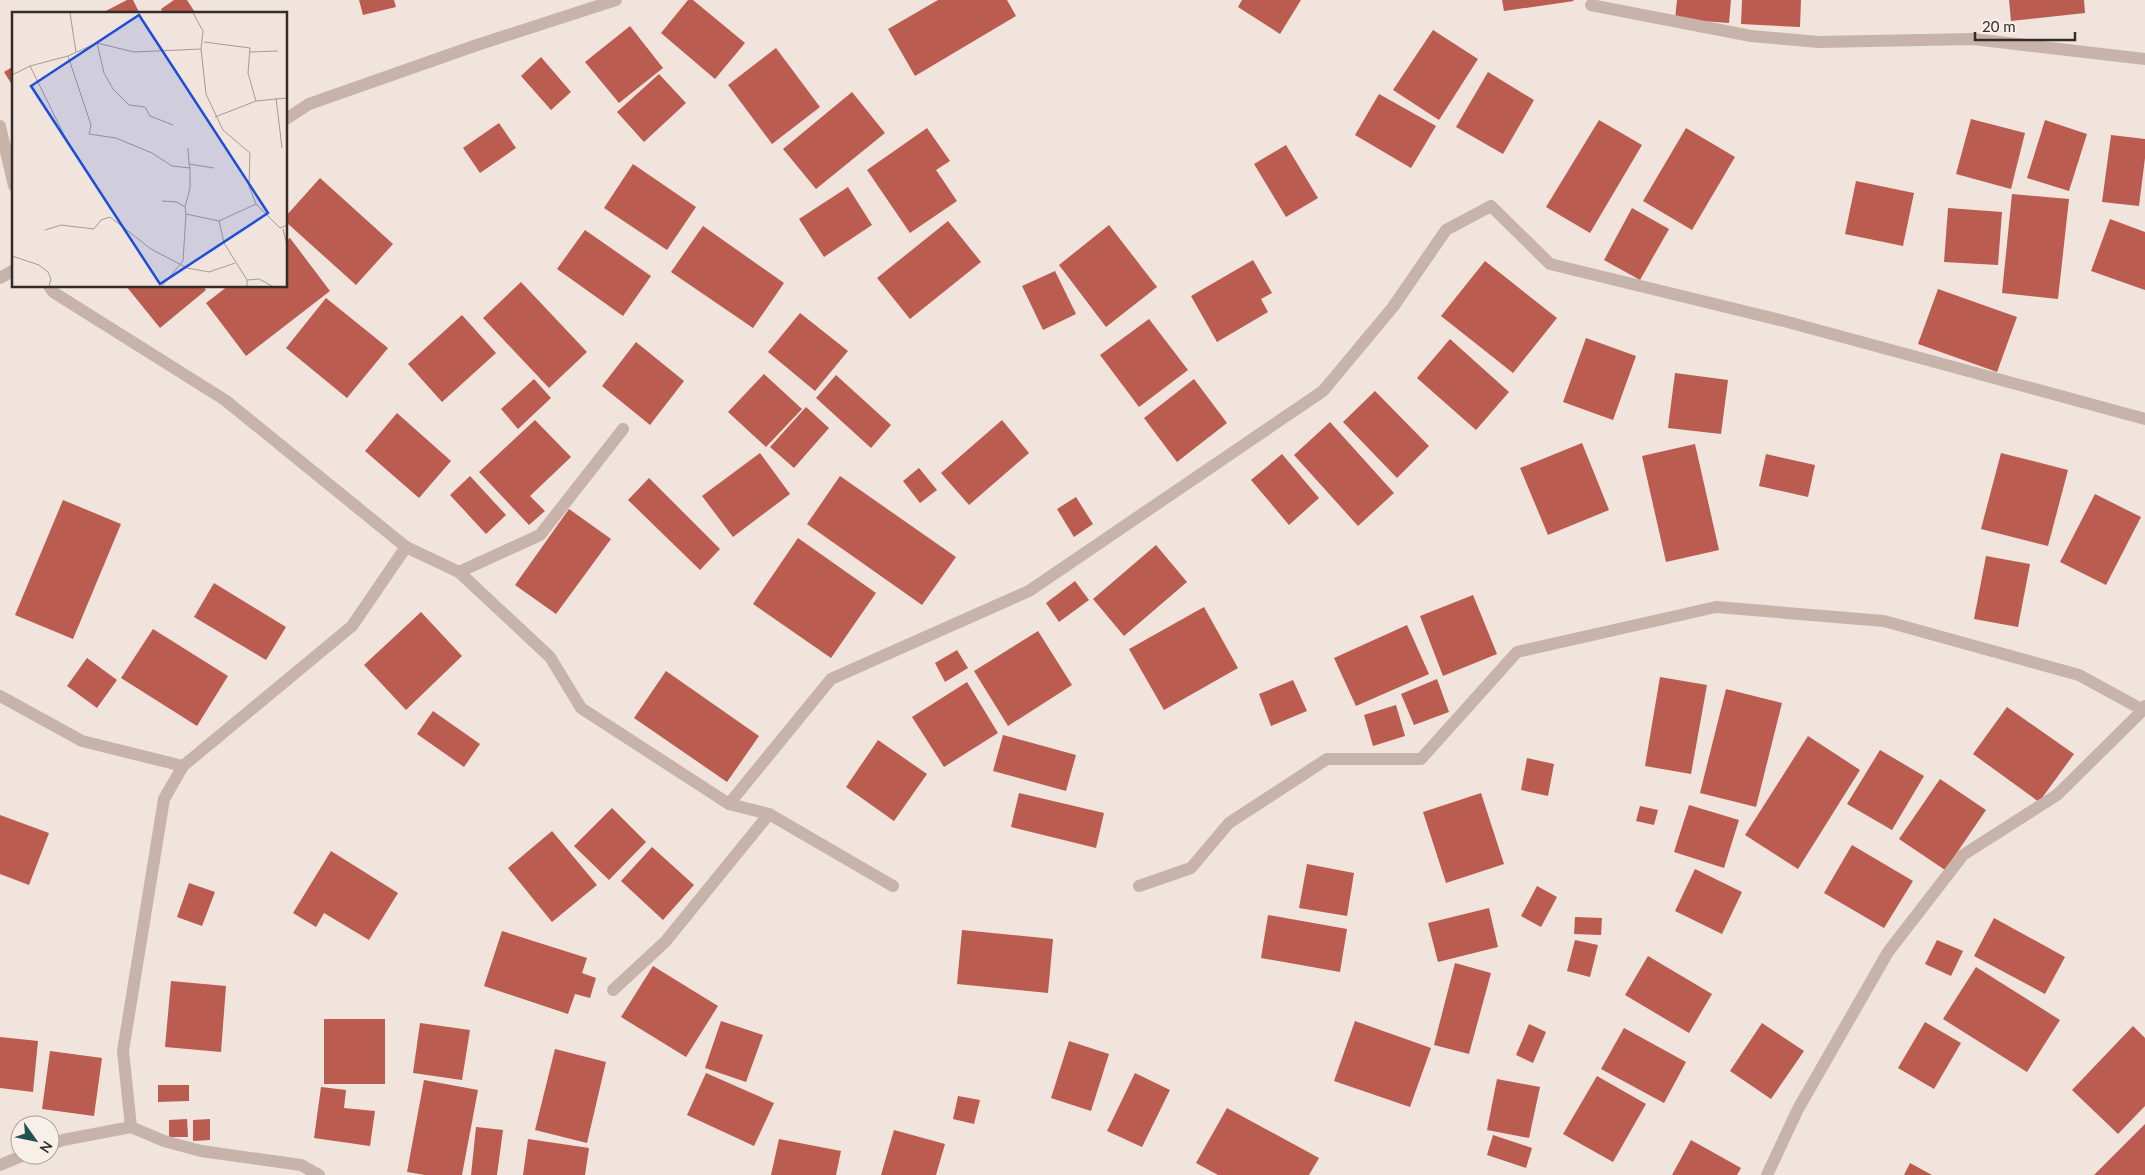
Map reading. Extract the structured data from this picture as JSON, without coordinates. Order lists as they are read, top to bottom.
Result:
{
  "scale_bar": "20 m",
  "north": "bottom right"
}
